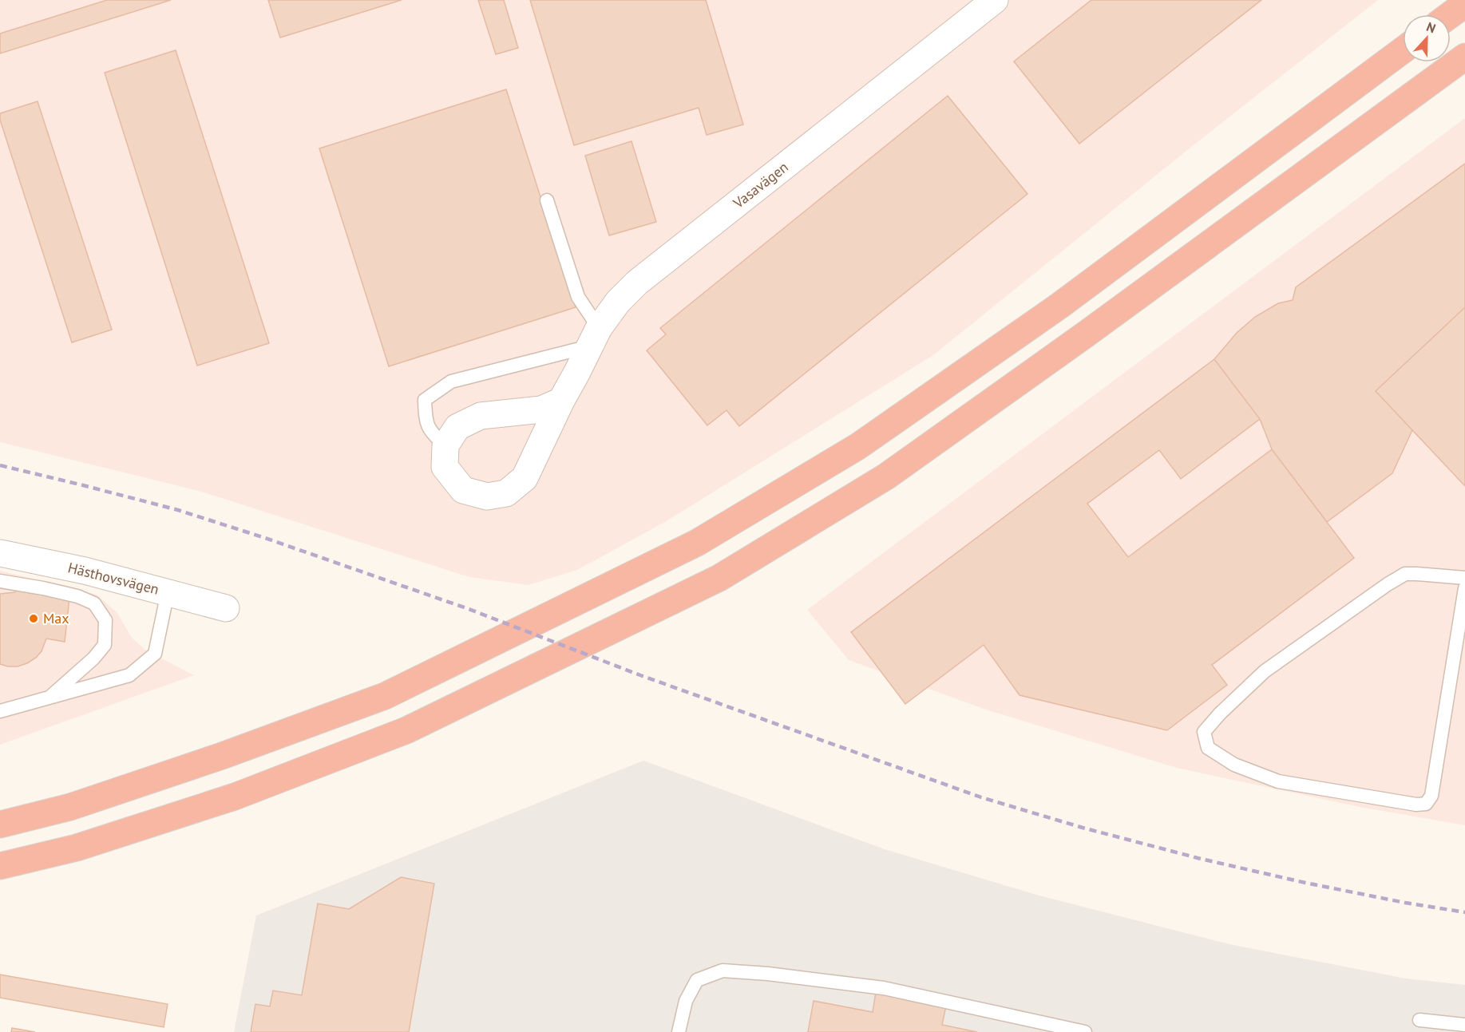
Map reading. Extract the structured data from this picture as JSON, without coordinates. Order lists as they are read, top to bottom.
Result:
{
  "streets": {
    "street": ["Vasavägen", "Hästhovsvägen"]
  },
  "places": ["Max"],
  "north": "top"
}
